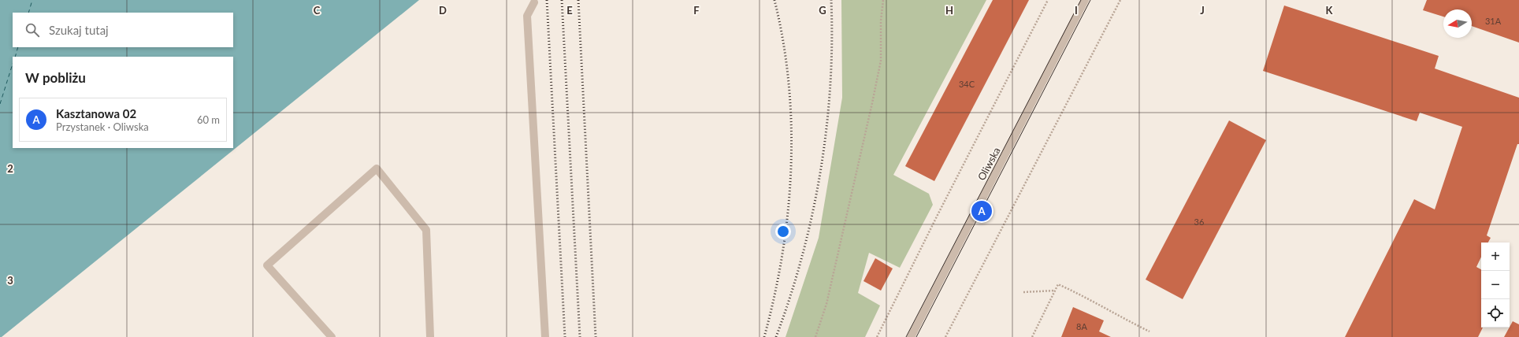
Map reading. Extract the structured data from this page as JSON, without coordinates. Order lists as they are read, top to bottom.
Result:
{
  "streets": {
    "street": ["Oliwska"]
  },
  "house_numbers": [
    "31A",
    "34C",
    "36",
    "8A"
  ],
  "north": "left",
  "page": {
    "search": "Szukaj tutaj",
    "heading": "W pobliżu",
    "list": [
      {
        "mark": "A",
        "name": "Kasztanowa 02",
        "note": "Przystanek · Oliwska",
        "value": "60 m"
      }
    ],
    "pins": "A",
    "map_buttons": ["+", "−"]
  },
  "grid": {
    "columns": [
      "C",
      "D",
      "E",
      "F",
      "G",
      "H",
      "I",
      "J",
      "K"
    ],
    "rows": ["2", "3"]
  }
}
